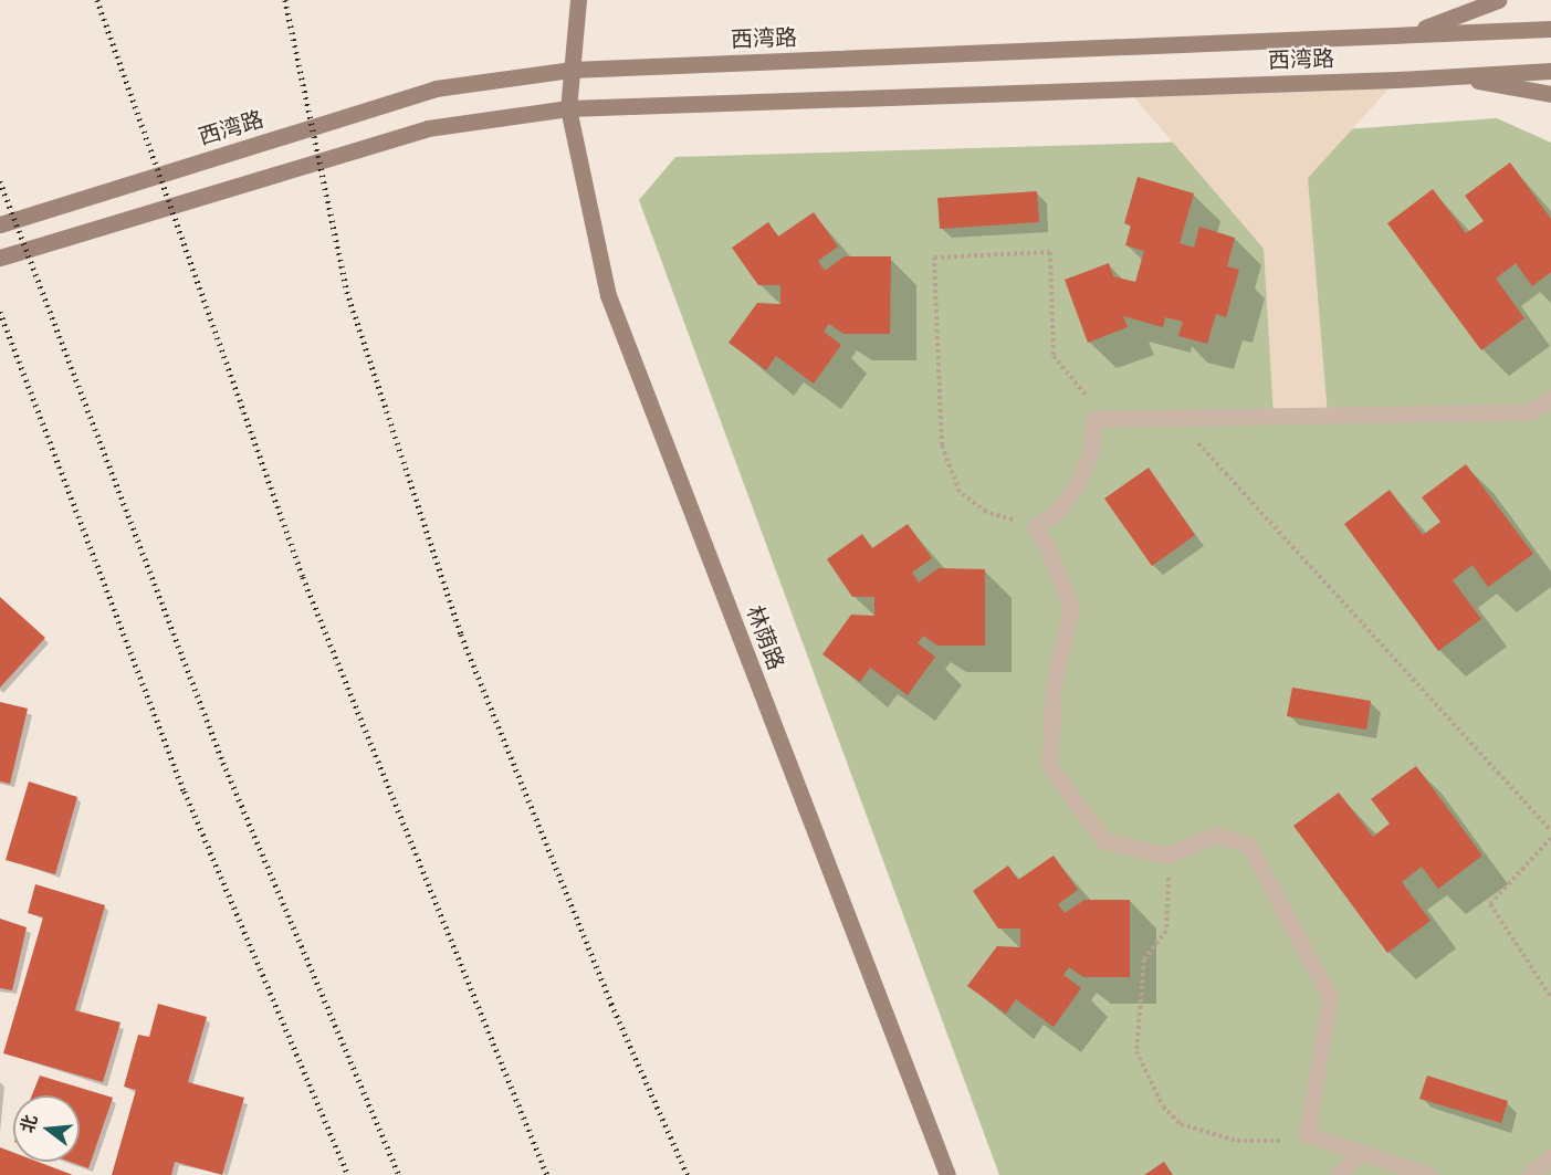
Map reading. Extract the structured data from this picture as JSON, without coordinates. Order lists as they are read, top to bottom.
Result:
{
  "streets": {
    "main road": ["西湾路", "林荫路"]
  },
  "crossings": [
    ["西湾路", "林荫路"]
  ],
  "north": "left"
}
